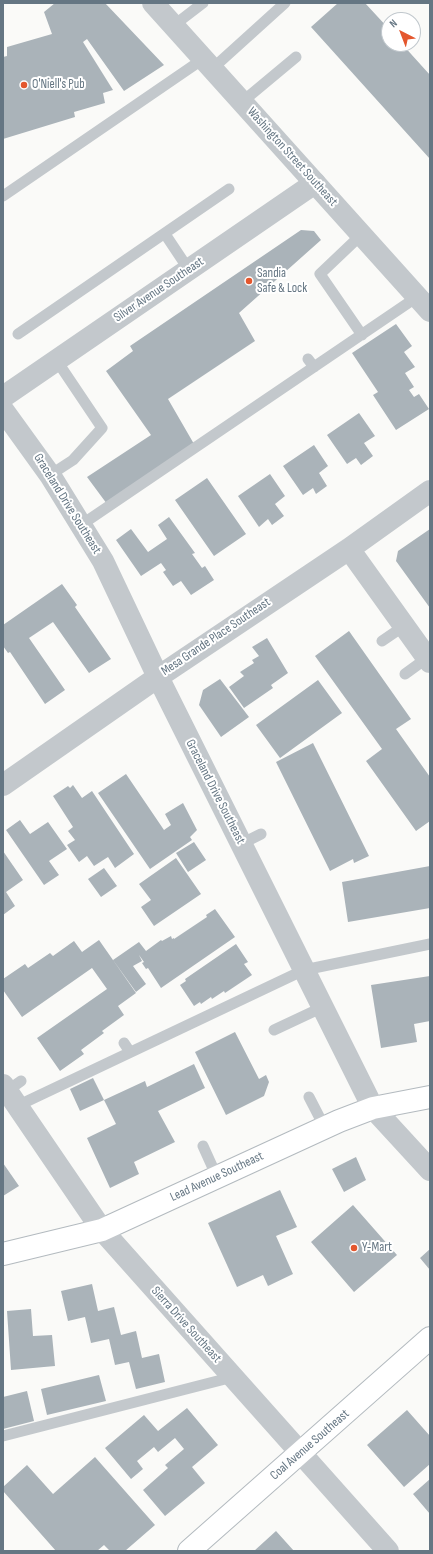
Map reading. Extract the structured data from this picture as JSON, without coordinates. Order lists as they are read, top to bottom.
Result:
{
  "streets": {
    "main road": ["Lead Avenue Southeast", "Coal Avenue Southeast"],
    "street": [
      "Washington Street Southeast",
      "Silver Avenue Southeast",
      "Graceland Drive Southeast",
      "Mesa Grande Place Southeast",
      "Sierra Drive Southeast"
    ]
  },
  "crossings": [
    ["Washington Street Southeast", "Silver Avenue Southeast"],
    ["Graceland Drive Southeast", "Mesa Grande Place Southeast"],
    ["Graceland Drive Southeast", "Lead Avenue Southeast"],
    ["Lead Avenue Southeast", "Sierra Drive Southeast"],
    ["Sierra Drive Southeast", "Coal Avenue Southeast"]
  ],
  "places": ["O'Niell's Pub", "Sandia Safe & Lock", "Y-Mart"],
  "north": "top left"
}
